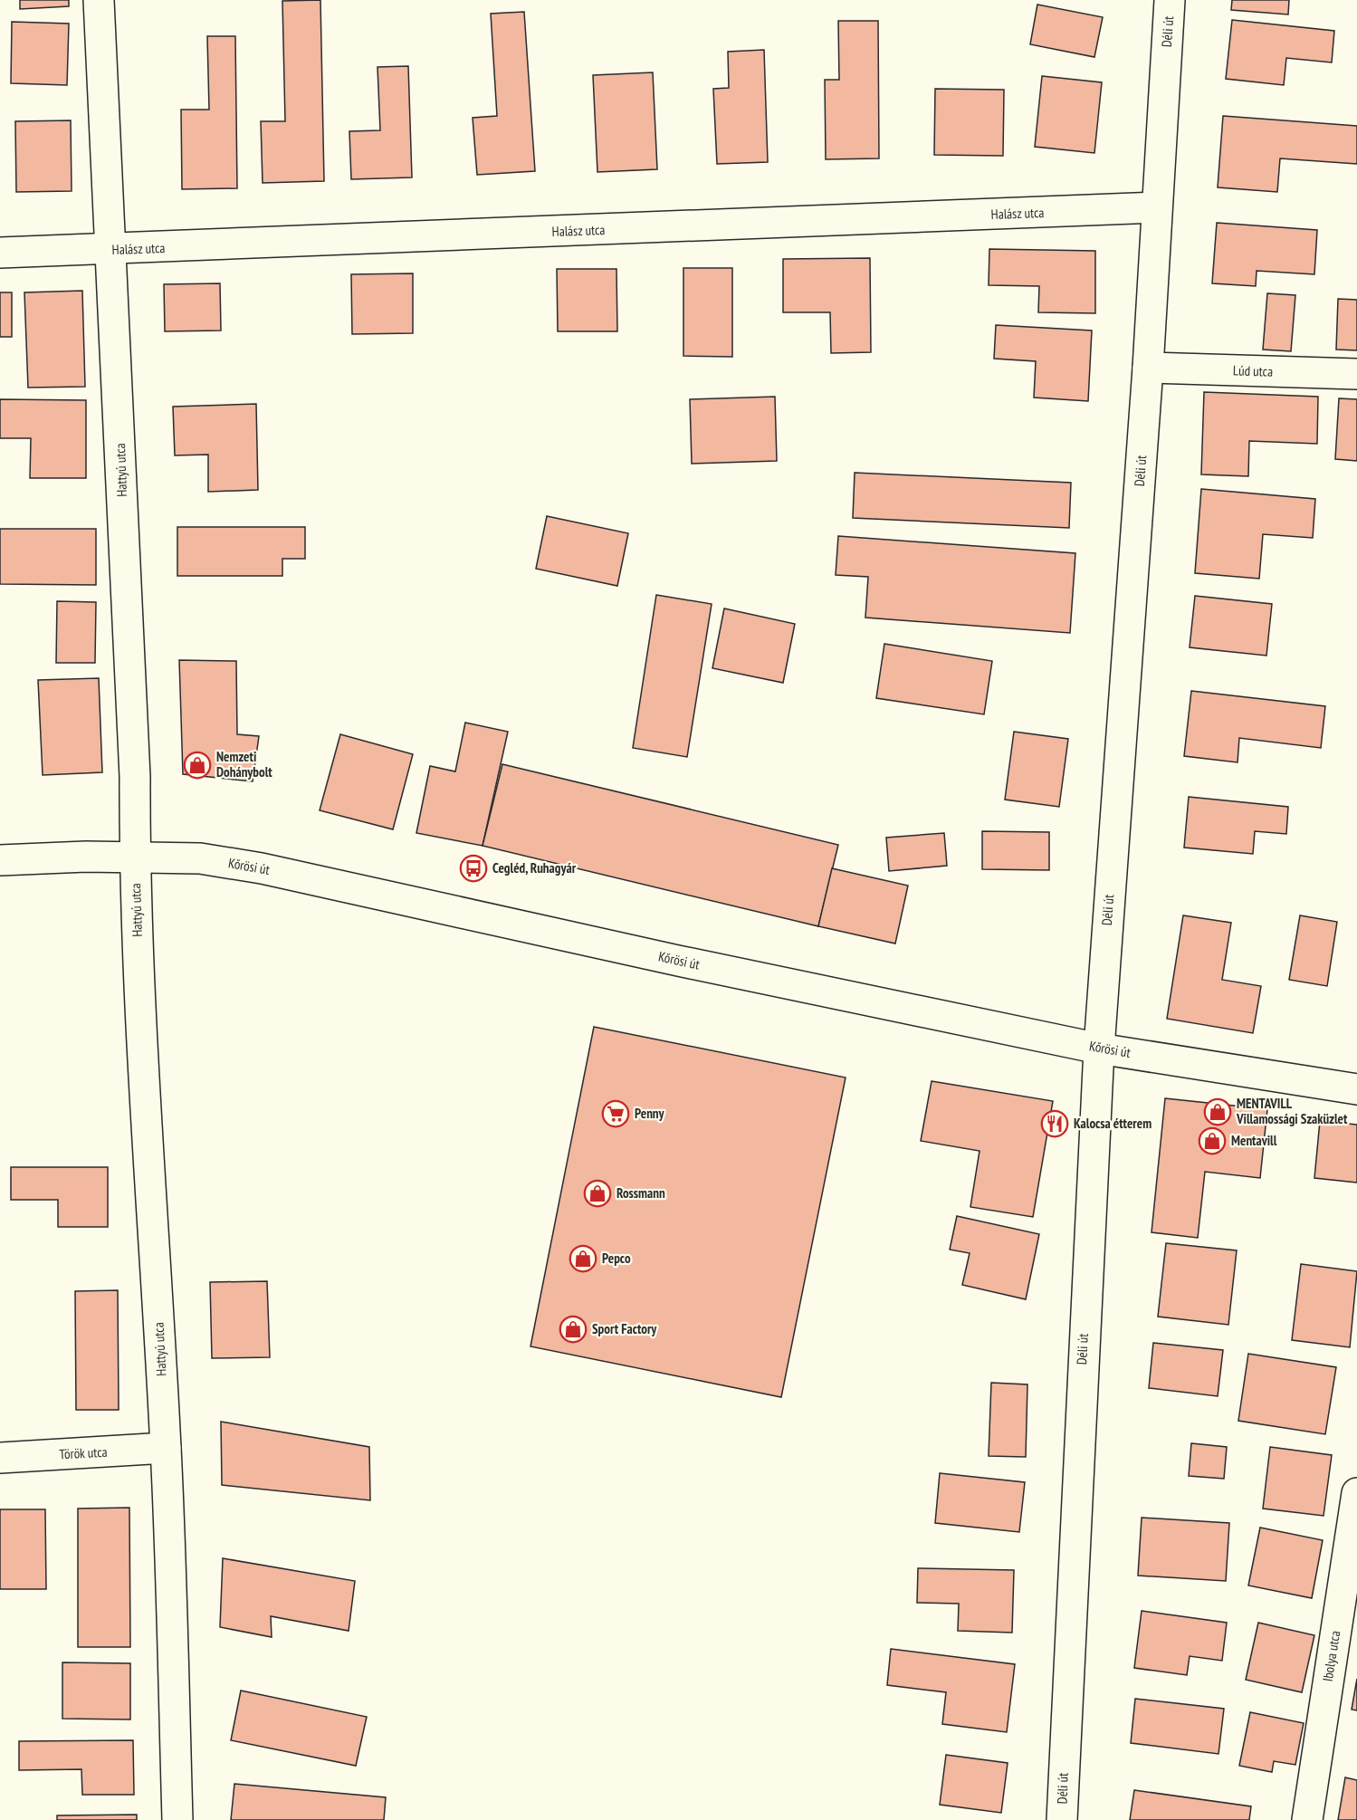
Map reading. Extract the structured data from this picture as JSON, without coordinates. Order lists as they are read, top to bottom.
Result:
{
  "streets": {
    "street": [
      "Déli út",
      "Halász utca",
      "Lúd utca",
      "Hattyú utca",
      "Kőrösi út",
      "Török utca",
      "Ibolya utca"
    ]
  },
  "crossings": [
    ["Déli út", "Halász utca"],
    ["Déli út", "Lúd utca"],
    ["Déli út", "Kőrösi út"],
    ["Halász utca", "Hattyú utca"],
    ["Hattyú utca", "Kőrösi út"],
    ["Hattyú utca", "Török utca"]
  ],
  "places": {
    "shop": [
      "Nemzeti Dohánybolt",
      "MENTAVILL Villamossági Szaküzlet",
      "Mentavill",
      "Rossmann",
      "Pepco",
      "Sport Factory"
    ],
    "bus stop": ["Cegléd, Ruhagyár"],
    "supermarket": ["Penny"],
    "restaurant": ["Kalocsa étterem"]
  }
}
